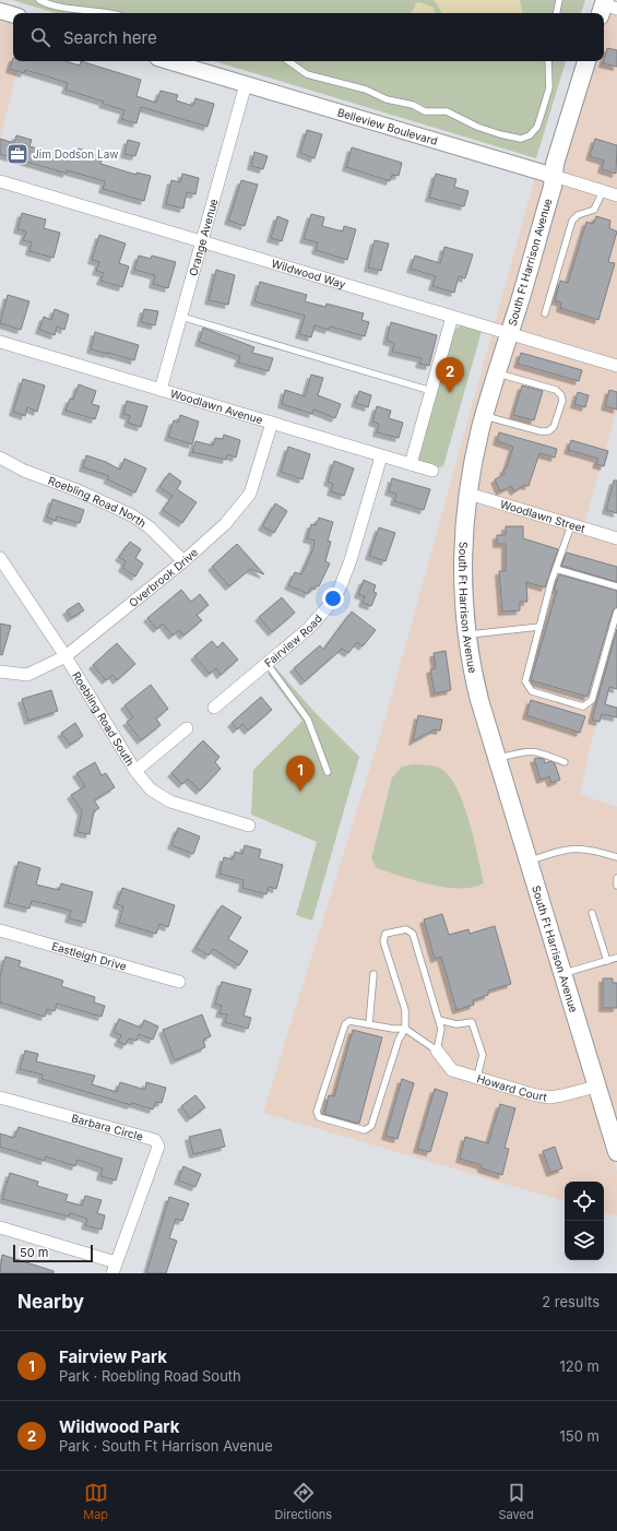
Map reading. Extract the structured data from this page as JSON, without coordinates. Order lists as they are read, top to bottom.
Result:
{
  "streets": {
    "main road": ["South Ft Harrison Avenue"],
    "street": [
      "Belleview Boulevard",
      "Orange Avenue",
      "Wildwood Way",
      "Woodlawn Avenue",
      "Roebling Road North",
      "Woodlawn Street",
      "Overbrook Drive",
      "Fairview Road",
      "Roebling Road South",
      "Eastleigh Drive",
      "Howard Court",
      "Barbara Circle"
    ]
  },
  "crossings": [
    ["Belleview Boulevard", "Orange Avenue"],
    ["Belleview Boulevard", "South Ft Harrison Avenue"],
    ["Orange Avenue", "Wildwood Way"],
    ["Orange Avenue", "Woodlawn Avenue"],
    ["South Ft Harrison Avenue", "Wildwood Way"],
    ["South Ft Harrison Avenue", "Woodlawn Street"],
    ["South Ft Harrison Avenue", "Howard Court"],
    ["Woodlawn Avenue", "Overbrook Drive"],
    ["Woodlawn Avenue", "Fairview Road"],
    ["Roebling Road North", "Overbrook Drive"],
    ["Overbrook Drive", "Roebling Road South"]
  ],
  "places": {
    "office": ["Jim Dodson Law"]
  },
  "scale_bar": "50 m",
  "page": {
    "search": "Search here",
    "pins": ["2", "1"],
    "scale": "50 m",
    "heading": ["Nearby", "2 results"],
    "list": [
      {
        "mark": "1",
        "name": "Fairview Park",
        "note": "Park · Roebling Road South",
        "value": "120 m"
      },
      {
        "mark": "2",
        "name": "Wildwood Park",
        "note": "Park · South Ft Harrison Avenue",
        "value": "150 m"
      }
    ],
    "nav": ["Map", "Directions", "Saved"]
  }
}
